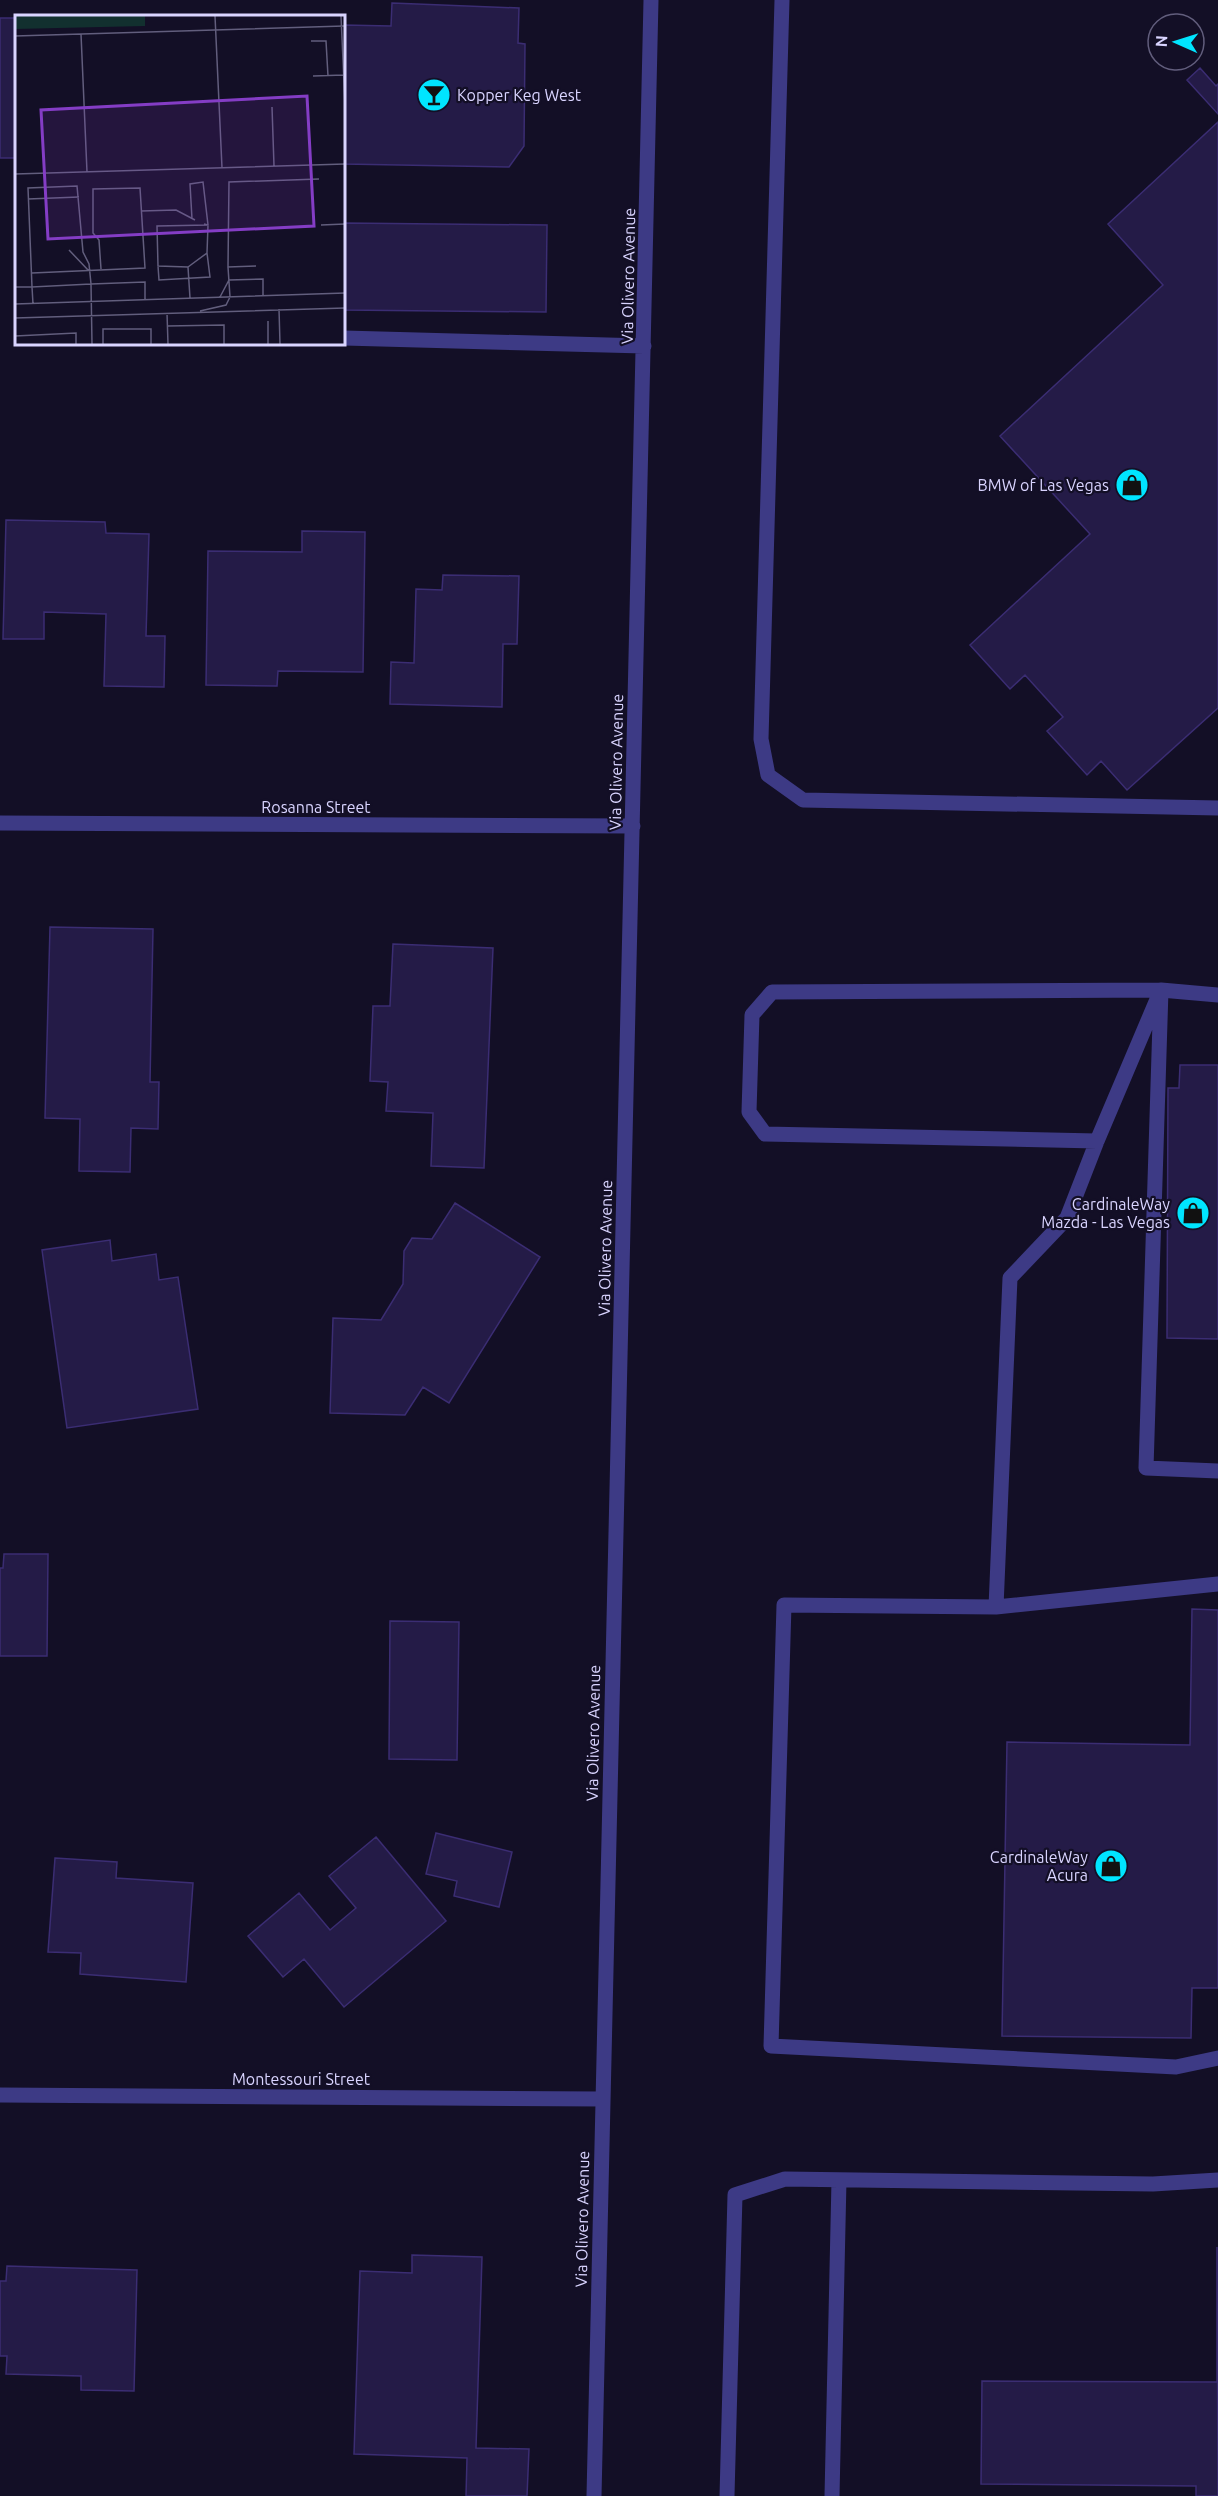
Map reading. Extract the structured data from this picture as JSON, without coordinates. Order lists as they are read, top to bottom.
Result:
{
  "streets": {
    "street": ["Via Olivero Avenue", "Rosanna Street", "Montessouri Street"]
  },
  "crossings": [
    ["Via Olivero Avenue", "Rosanna Street"],
    ["Via Olivero Avenue", "Montessouri Street"]
  ],
  "places": {
    "bar": ["Kopper Keg West"],
    "shop": ["BMW of Las Vegas", "CardinaleWay Mazda - Las Vegas", "CardinaleWay Acura"]
  },
  "north": "left"
}
